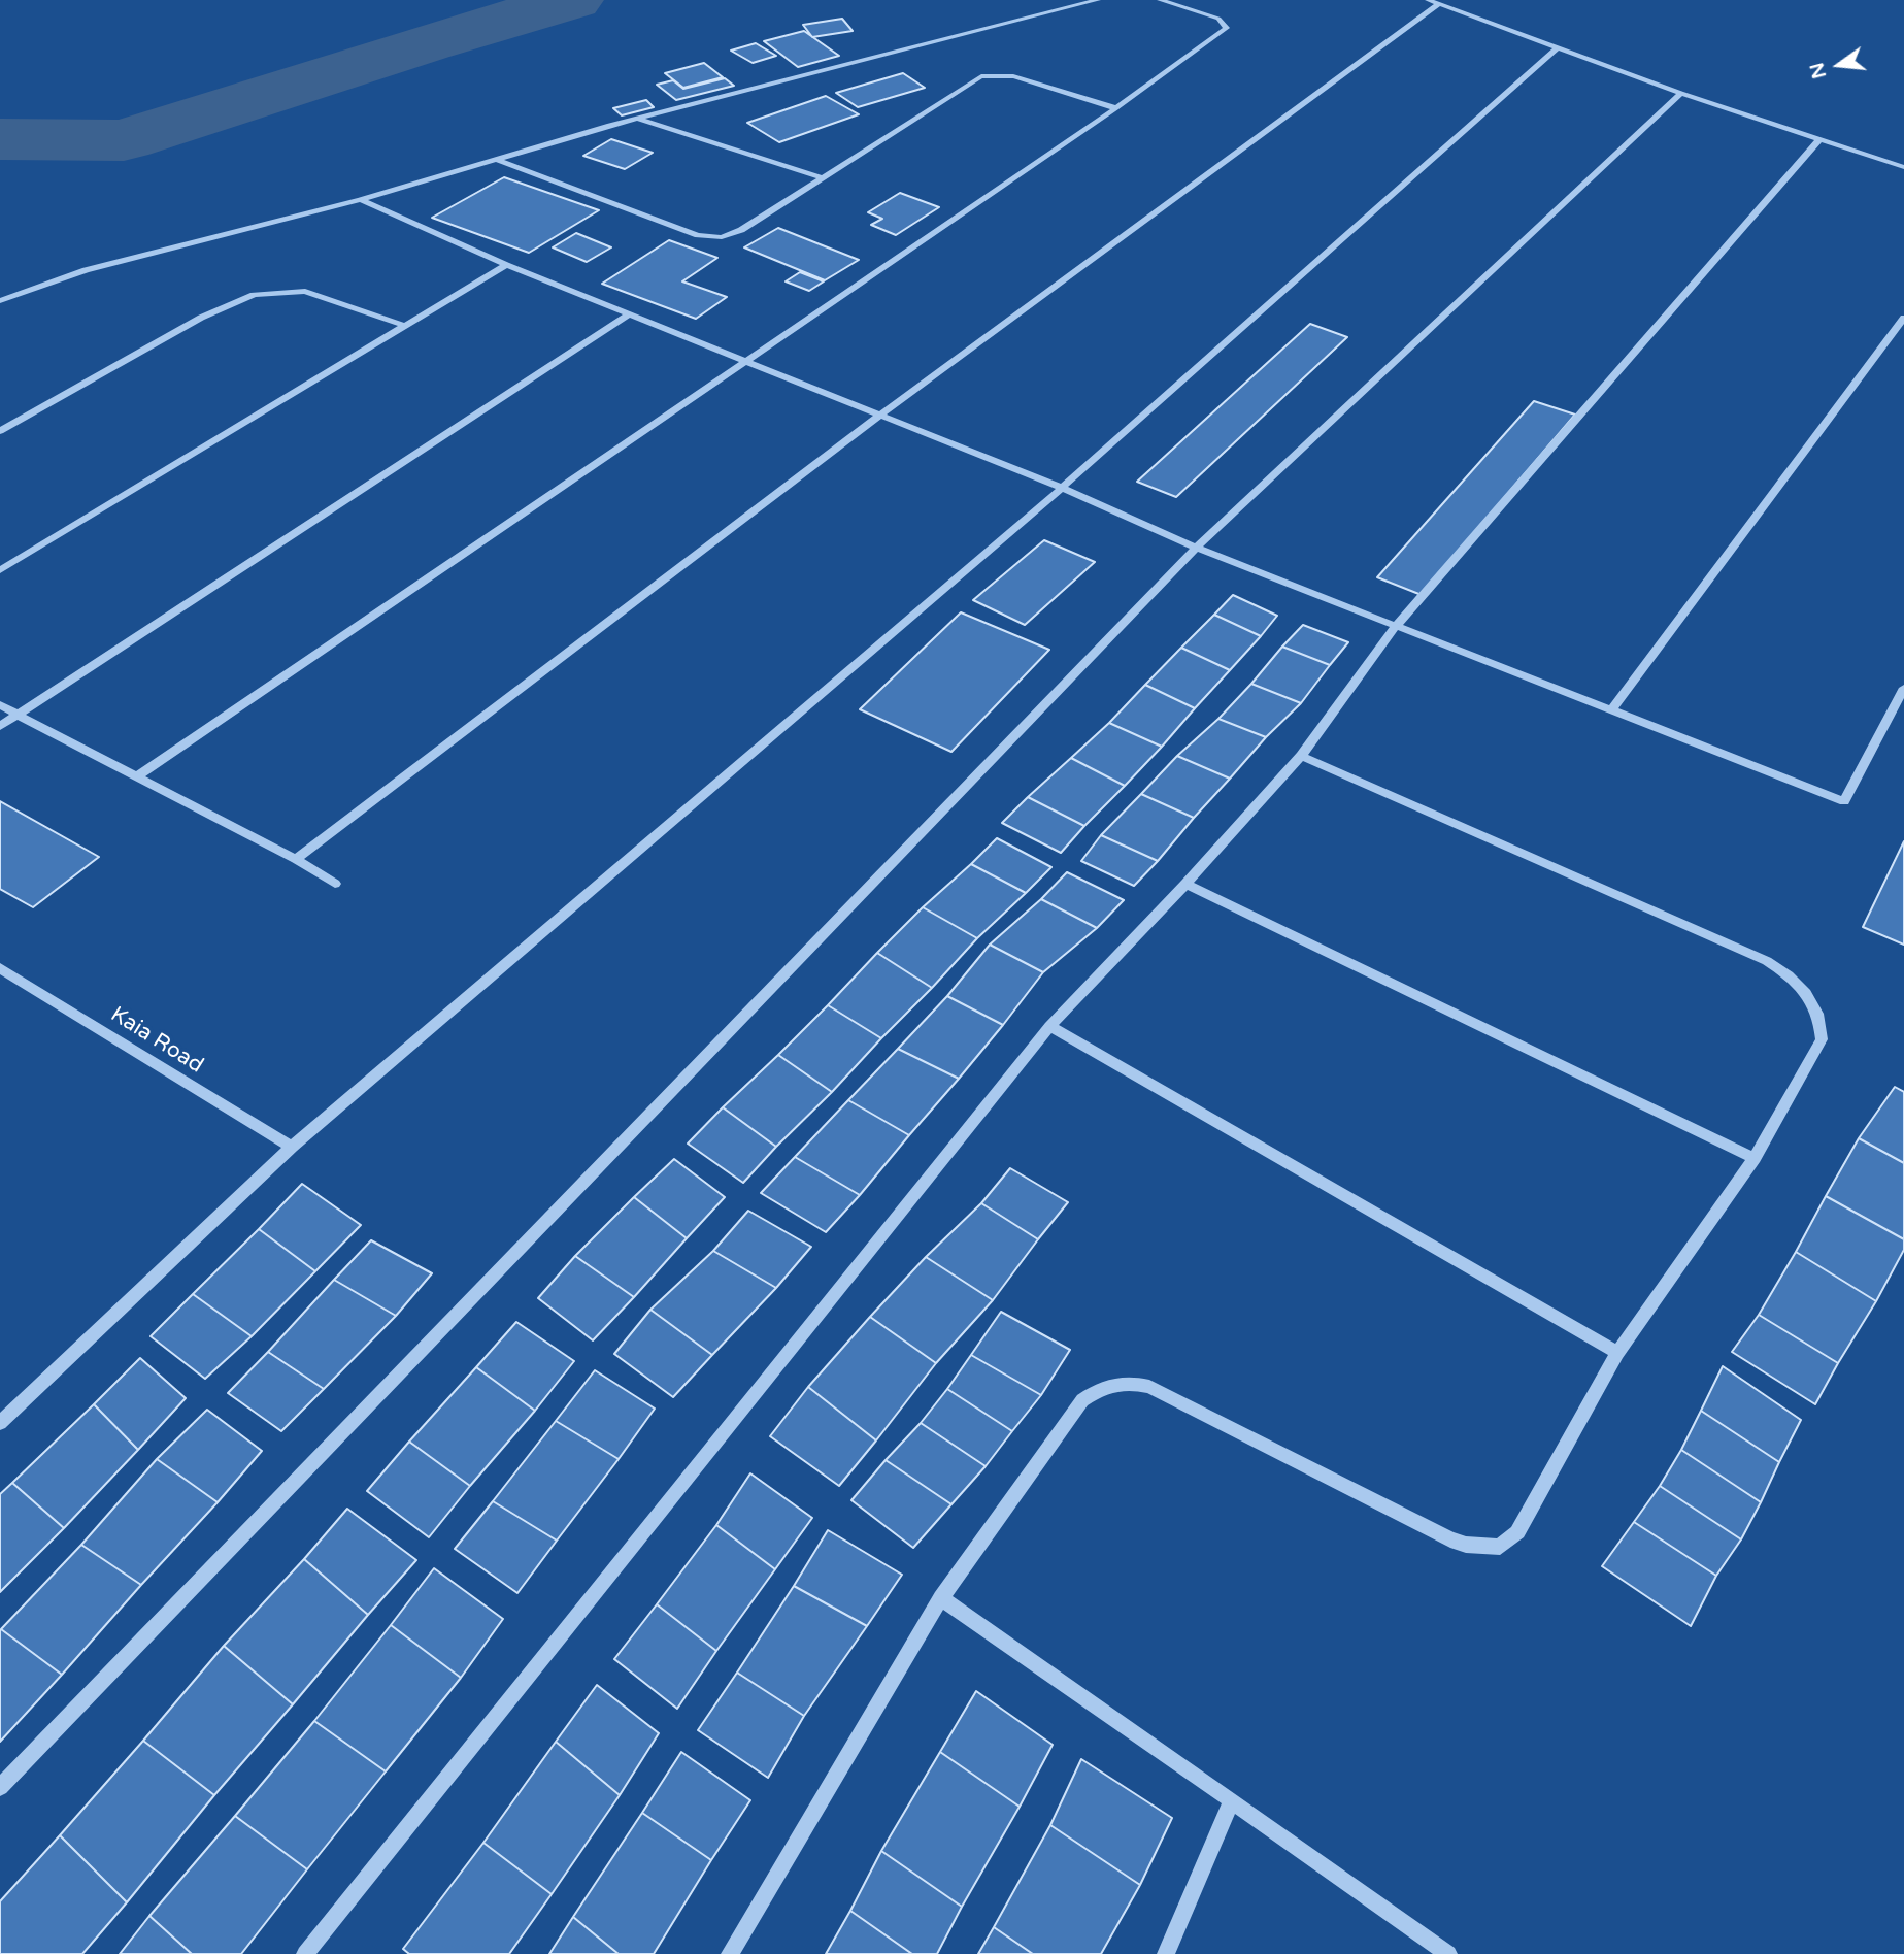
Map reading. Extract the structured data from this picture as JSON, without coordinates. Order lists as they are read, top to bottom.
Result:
{
  "streets": {
    "street": ["Kaia Road"]
  },
  "north": "left"
}
